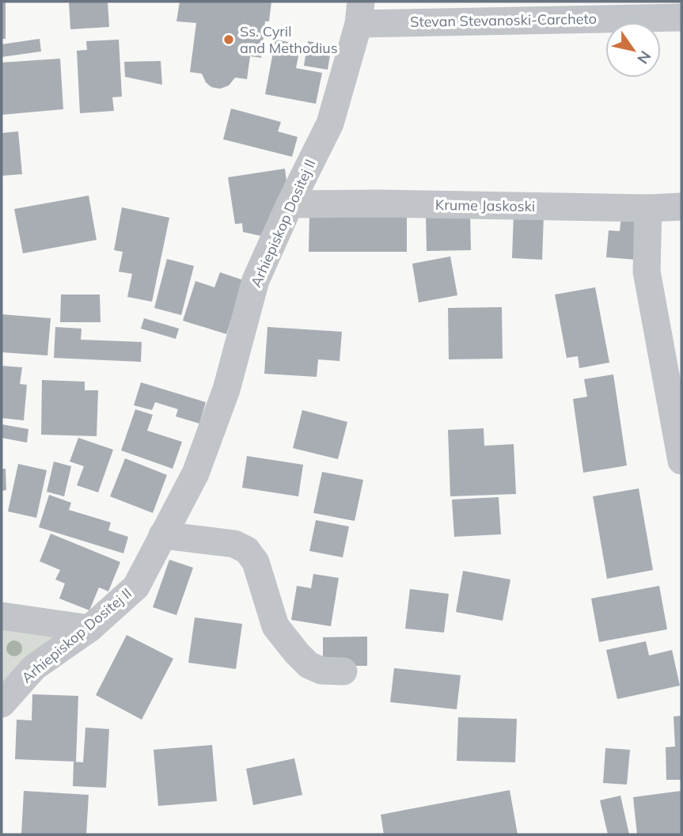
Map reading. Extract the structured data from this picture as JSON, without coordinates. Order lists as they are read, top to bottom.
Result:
{
  "streets": {
    "street": ["Stevan Stevanoski-Carcheto", "Krume Jaskoski", "Arhiepiskop Dositej II"]
  },
  "crossings": [
    ["Stevan Stevanoski-Carcheto", "Arhiepiskop Dositej II"],
    ["Krume Jaskoski", "Arhiepiskop Dositej II"]
  ],
  "places": ["Ss. Cyril and Methodius"],
  "north": "bottom right"
}
